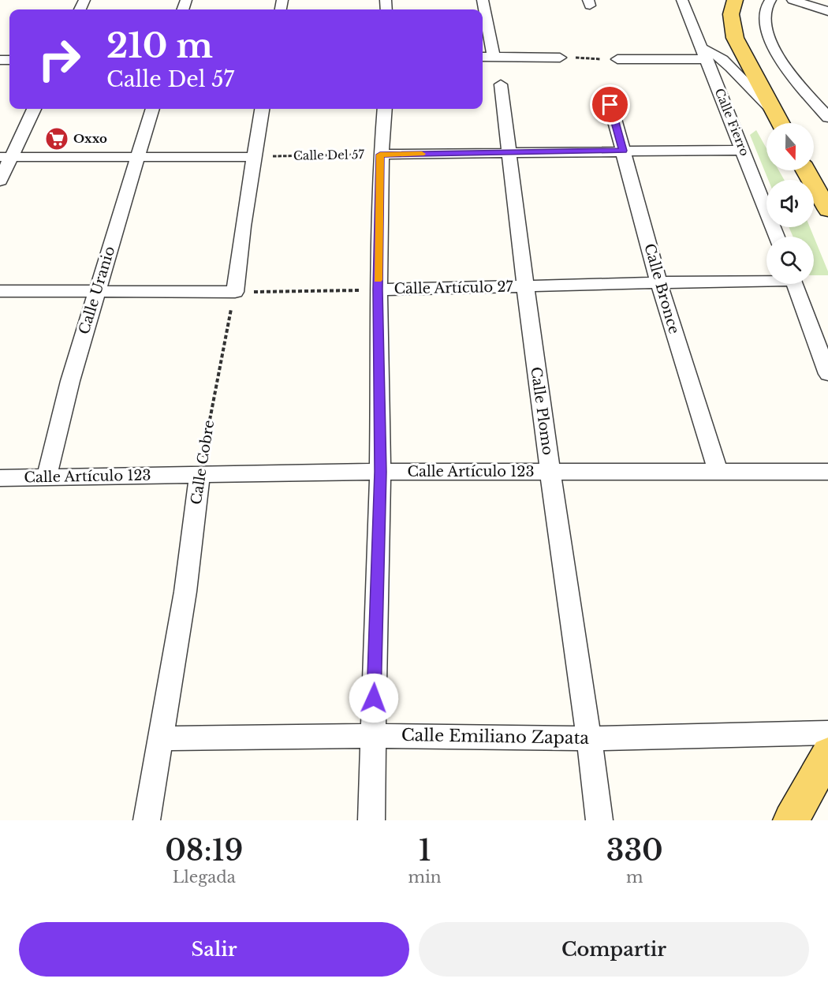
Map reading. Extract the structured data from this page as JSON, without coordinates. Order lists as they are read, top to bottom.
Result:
{
  "streets": {
    "street": [
      "Calle Fierro",
      "Calle Del 57",
      "Calle Artículo 27",
      "Calle Bronce",
      "Calle Uranio",
      "Calle Plomo",
      "Calle Cobre",
      "Calle Artículo 123",
      "Calle Emiliano Zapata"
    ]
  },
  "crossings": [
    ["Calle Fierro", "Calle Del 57"],
    ["Calle Del 57", "Calle Bronce"],
    ["Calle Del 57", "Calle Plomo"],
    ["Calle Artículo 27", "Calle Bronce"],
    ["Calle Artículo 27", "Calle Plomo"],
    ["Calle Artículo 27", "Calle Cobre"],
    ["Calle Bronce", "Calle Artículo 123"],
    ["Calle Uranio", "Calle Artículo 123"],
    ["Calle Plomo", "Calle Artículo 123"],
    ["Calle Plomo", "Calle Emiliano Zapata"],
    ["Calle Cobre", "Calle Artículo 123"],
    ["Calle Cobre", "Calle Emiliano Zapata"]
  ],
  "places": {
    "supermarket": ["Oxxo"]
  },
  "north": "bottom",
  "page": {
    "turn": ["210 m", "Calle Del 57"],
    "eta": [
      "08:19",
      "Llegada",
      "1",
      "min",
      "330",
      "m"
    ],
    "buttons": ["Salir", "Compartir"]
  }
}
